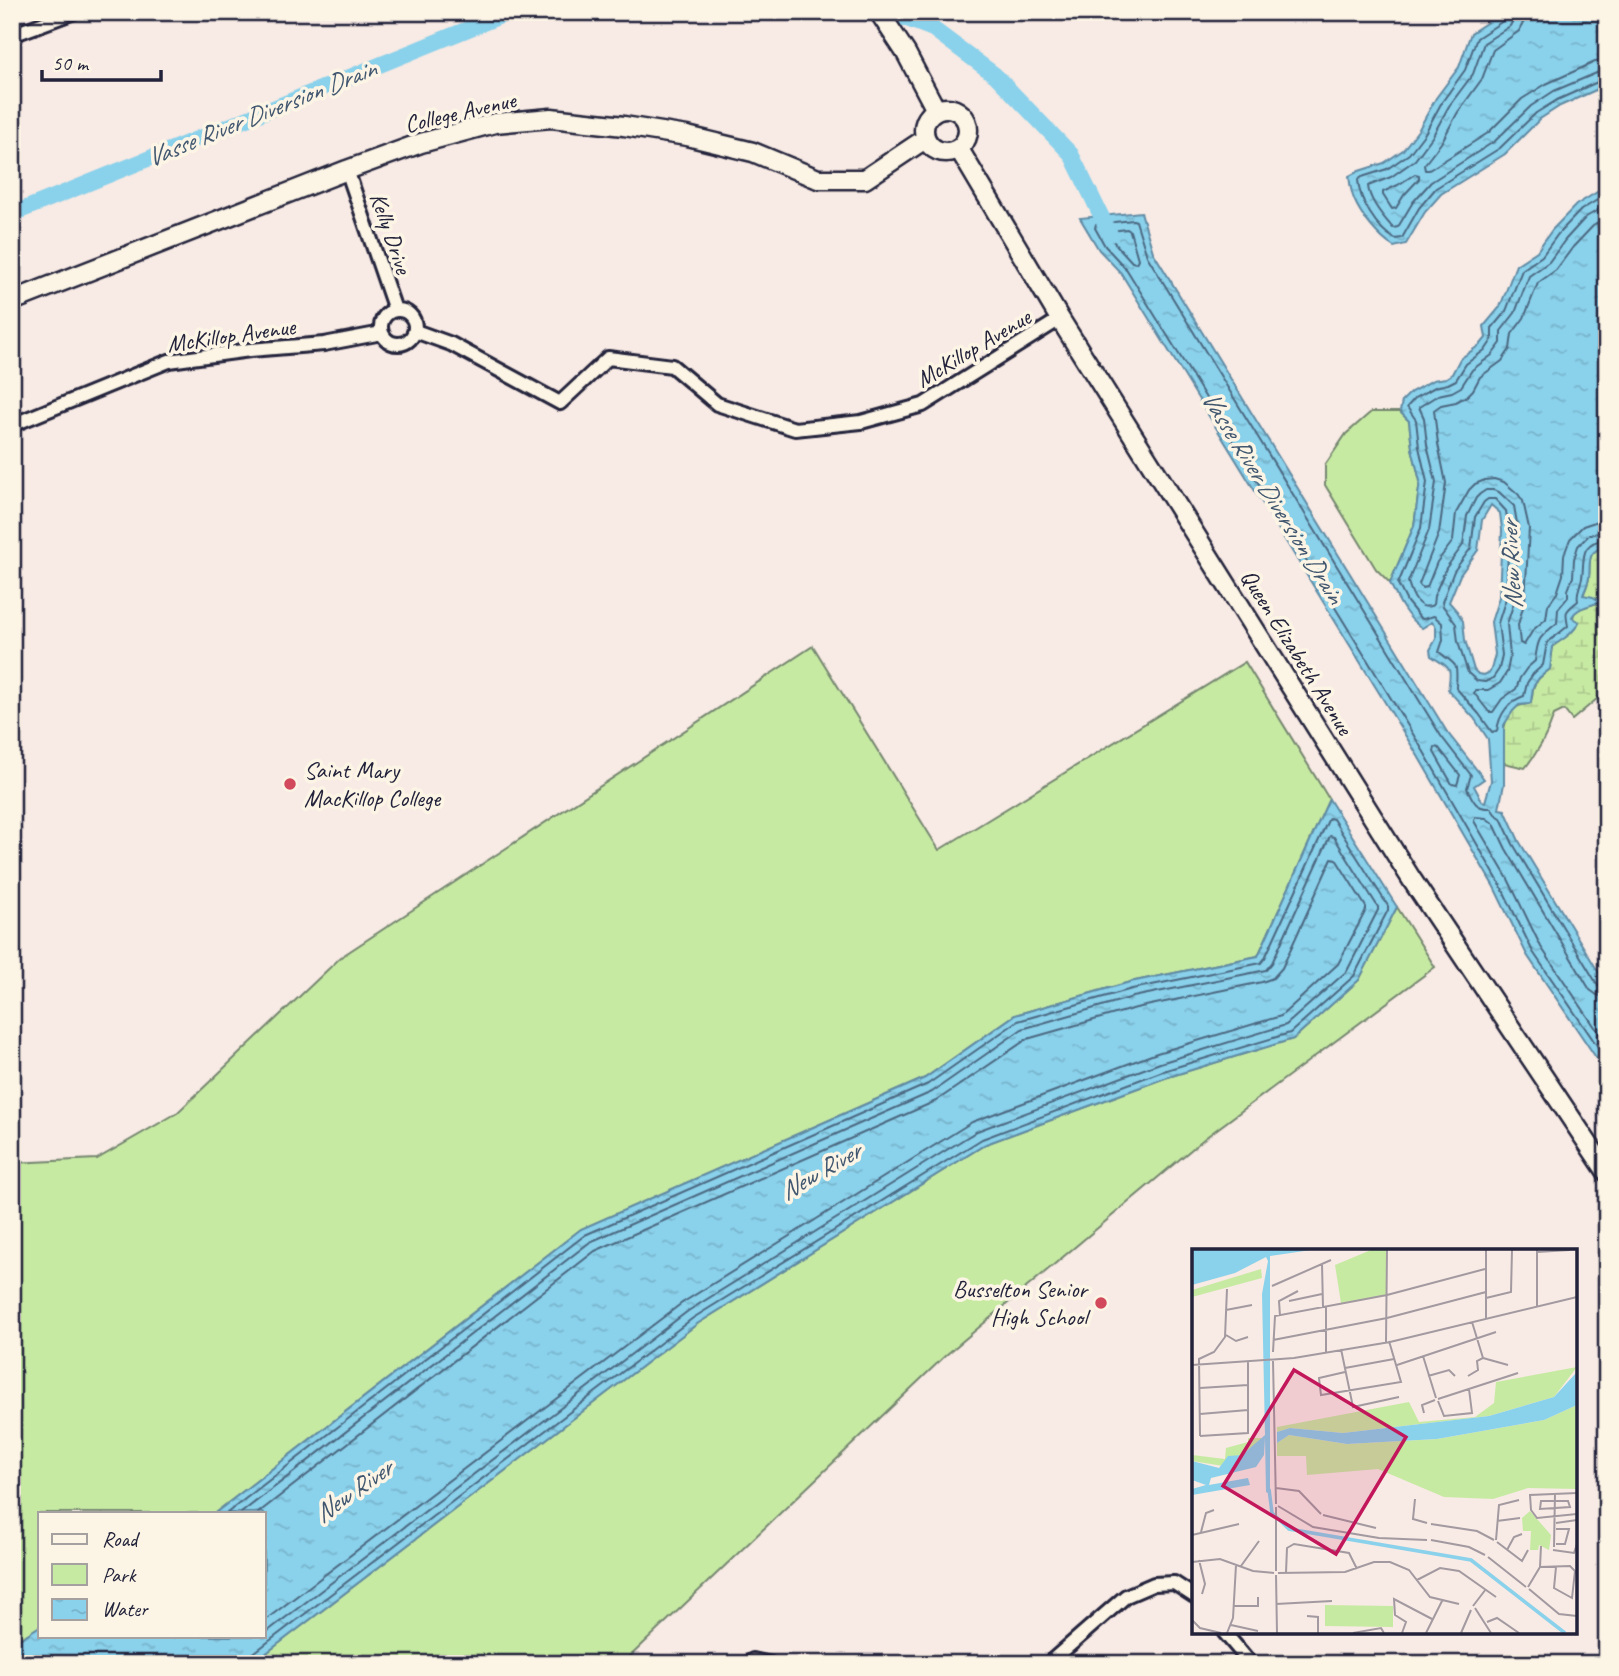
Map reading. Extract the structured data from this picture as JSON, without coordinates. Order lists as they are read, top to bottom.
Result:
{
  "streets": {
    "street": [
      "College Avenue",
      "Kelly Drive",
      "McKillop Avenue",
      "Queen Elizabeth Avenue"
    ]
  },
  "crossings": [
    ["College Avenue", "Kelly Drive"],
    ["College Avenue", "Queen Elizabeth Avenue"],
    ["Kelly Drive", "McKillop Avenue"],
    ["McKillop Avenue", "Queen Elizabeth Avenue"]
  ],
  "water": ["Vasse River Diversion Drain", "New River"],
  "places": ["Saint Mary MacKillop College", "Busselton Senior High School"],
  "legend": ["Road", "Park", "Water"],
  "scale_bar": "50 m"
}
